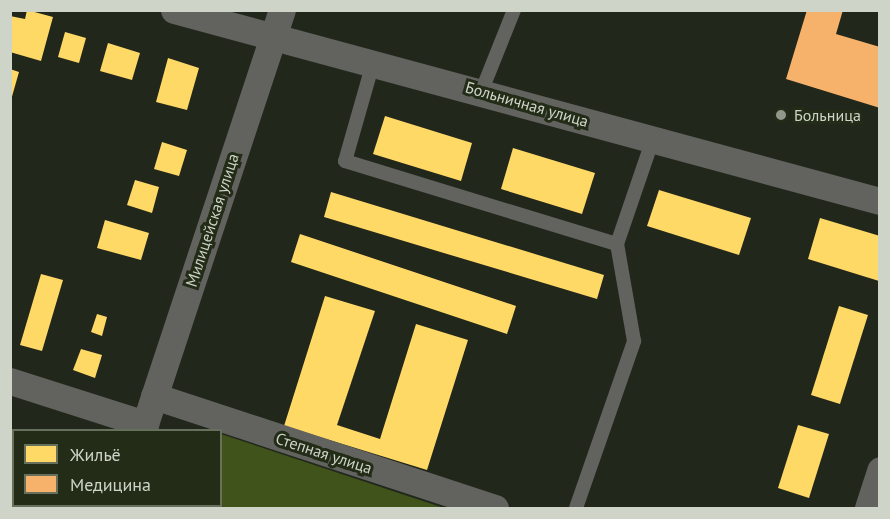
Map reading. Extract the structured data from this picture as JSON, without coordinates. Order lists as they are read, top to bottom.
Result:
{
  "streets": {
    "street": ["Больничная улица", "Милицейская улица", "Степная улица"]
  },
  "crossings": [
    ["Больничная улица", "Милицейская улица"],
    ["Милицейская улица", "Степная улица"]
  ],
  "places": ["Больница"],
  "legend": ["Жильё", "Медицина"]
}
